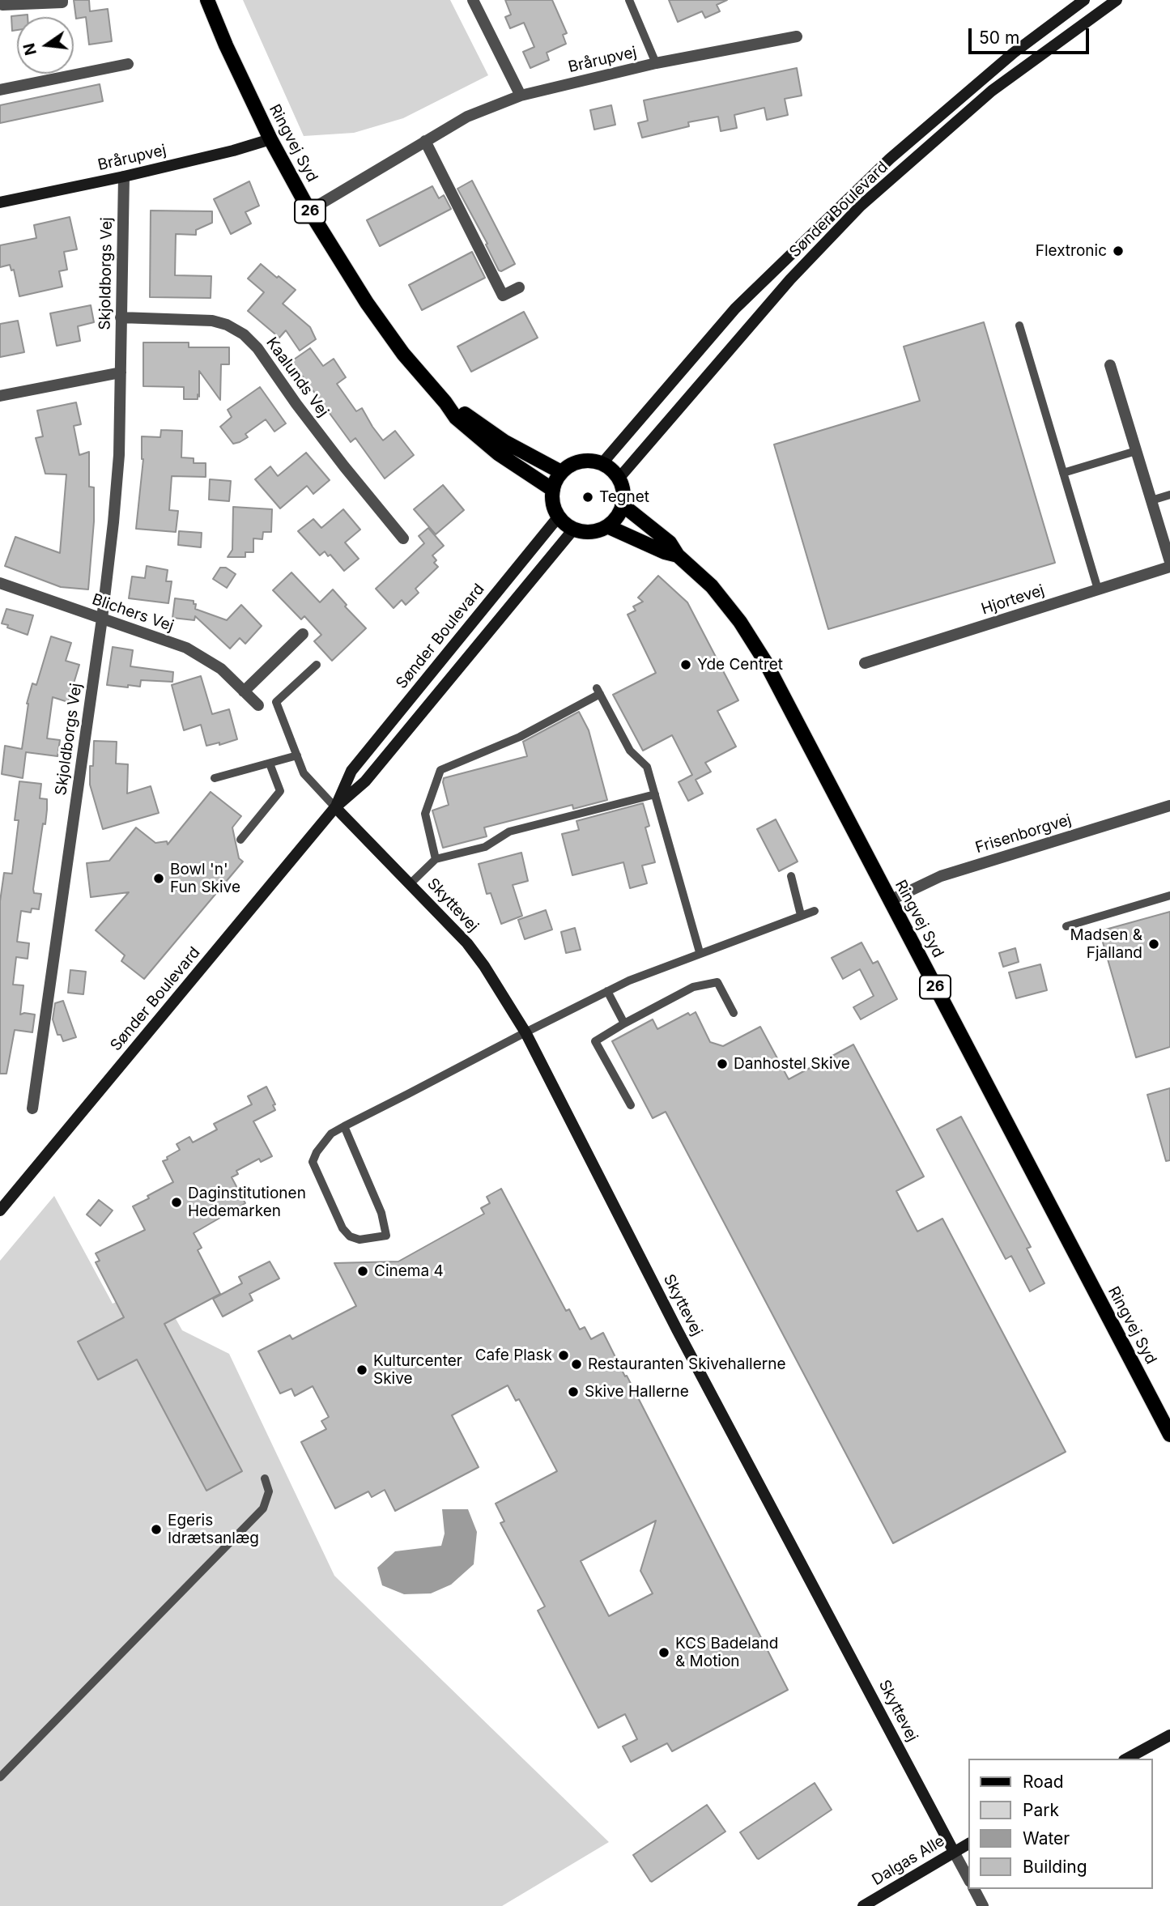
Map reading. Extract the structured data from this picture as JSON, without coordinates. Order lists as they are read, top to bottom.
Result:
{
  "streets": {
    "main road": ["Ringvej Syd", "26"],
    "street": [
      "Brårupvej",
      "Sønder Boulevard",
      "Skjoldborgs Vej",
      "Kaalunds Vej",
      "Hjortevej",
      "Blichers Vej",
      "Frisenborgvej",
      "Skyttevej",
      "Dalgas Alle"
    ]
  },
  "crossings": [
    ["Brårupvej", "Ringvej Syd"],
    ["Brårupvej", "Skjoldborgs Vej"],
    ["Ringvej Syd", "Sønder Boulevard"],
    ["Ringvej Syd", "Frisenborgvej"],
    ["Sønder Boulevard", "Skyttevej"],
    ["Skjoldborgs Vej", "Kaalunds Vej"],
    ["Skjoldborgs Vej", "Blichers Vej"],
    ["Skyttevej", "Dalgas Alle"]
  ],
  "places": [
    "Flextronic",
    "Tegnet",
    "Yde Centret",
    "Bowl 'n' Fun Skive",
    "Madsen & Fjalland",
    "Danhostel Skive",
    "Daginstitutionen Hedemarken",
    "Cinema 4",
    "Cafe Plask",
    "Restauranten Skivehallerne",
    "Kulturcenter Skive",
    "Skive Hallerne",
    "Egeris Idrætsanlæg",
    "KCS Badeland & Motion"
  ],
  "legend": [
    "Road",
    "Park",
    "Water",
    "Building"
  ],
  "scale_bar": "50 m",
  "north": "left"
}
